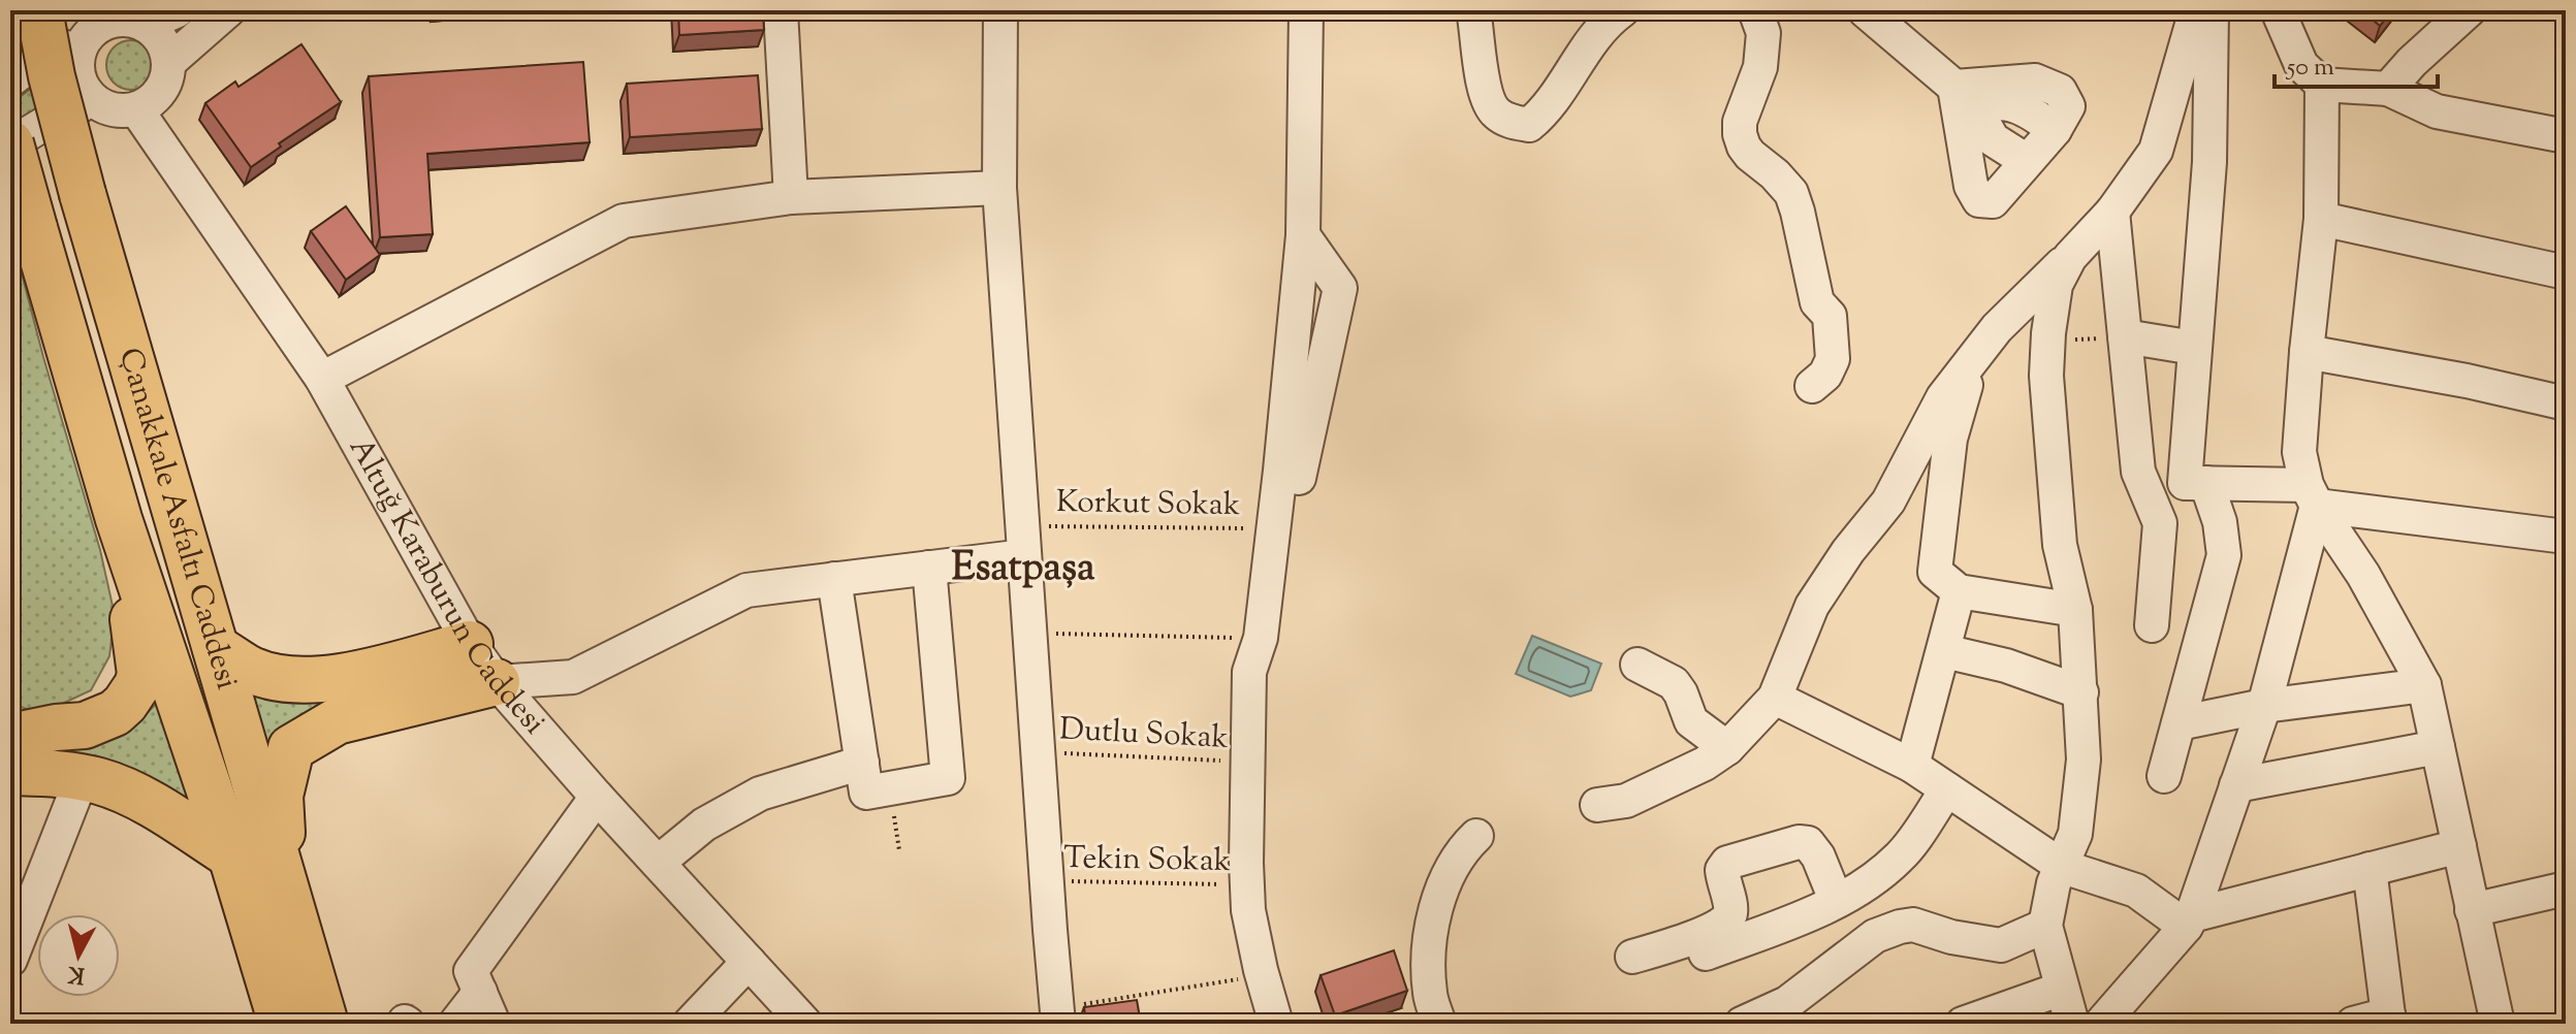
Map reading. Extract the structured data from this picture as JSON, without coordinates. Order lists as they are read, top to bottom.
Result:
{
  "streets": {
    "highway": ["Çanakkale Asfaltı Caddesi"],
    "street": ["Altuğ Karaburun Caddesi"],
    "path": ["Korkut Sokak", "Dutlu Sokak", "Tekin Sokak"]
  },
  "districts": ["Esatpaşa"],
  "scale_bar": "50 m",
  "north": "bottom"
}
